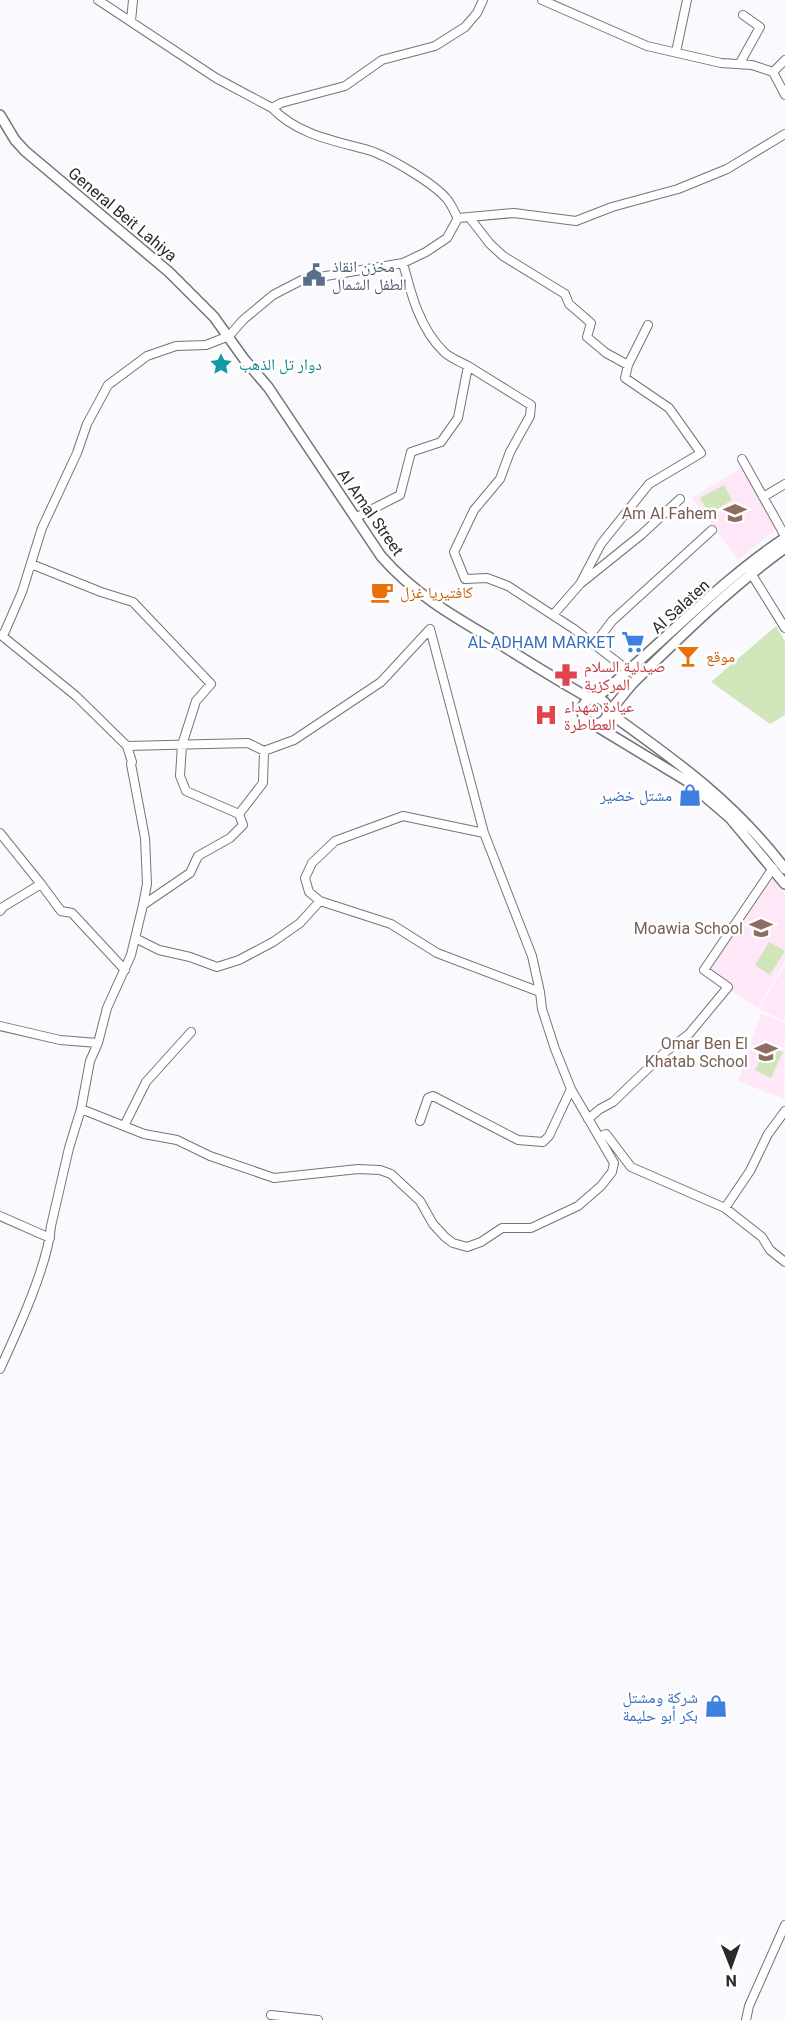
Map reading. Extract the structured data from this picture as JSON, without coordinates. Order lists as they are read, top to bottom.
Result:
{
  "streets": {
    "main road": ["General Beit Lahiya", "Al Amal Street", "Al Salaten"]
  },
  "crossings": [
    ["General Beit Lahiya", "Al Amal Street"],
    ["Al Amal Street", "Al Salaten"]
  ],
  "places": {
    "public building": ["مخزن انقاذ الطفل الشمال"],
    "place": ["دوار تل الذهب"],
    "school or university": ["Am Al Fahem", "Moawia School", "Omar Ben El Khatab School"],
    "cafe": ["كافتيريا غزل"],
    "supermarket": ["AL ADHAM MARKET"],
    "bar": ["موقع"],
    "pharmacy": ["صيدلية السلام المركزية"],
    "hospital": ["عيادة شهداء العطاطرة"],
    "shop": ["مشتل خضير", "شركة ومشتل بكر أبو حليمة"]
  },
  "north": "bottom"
}
